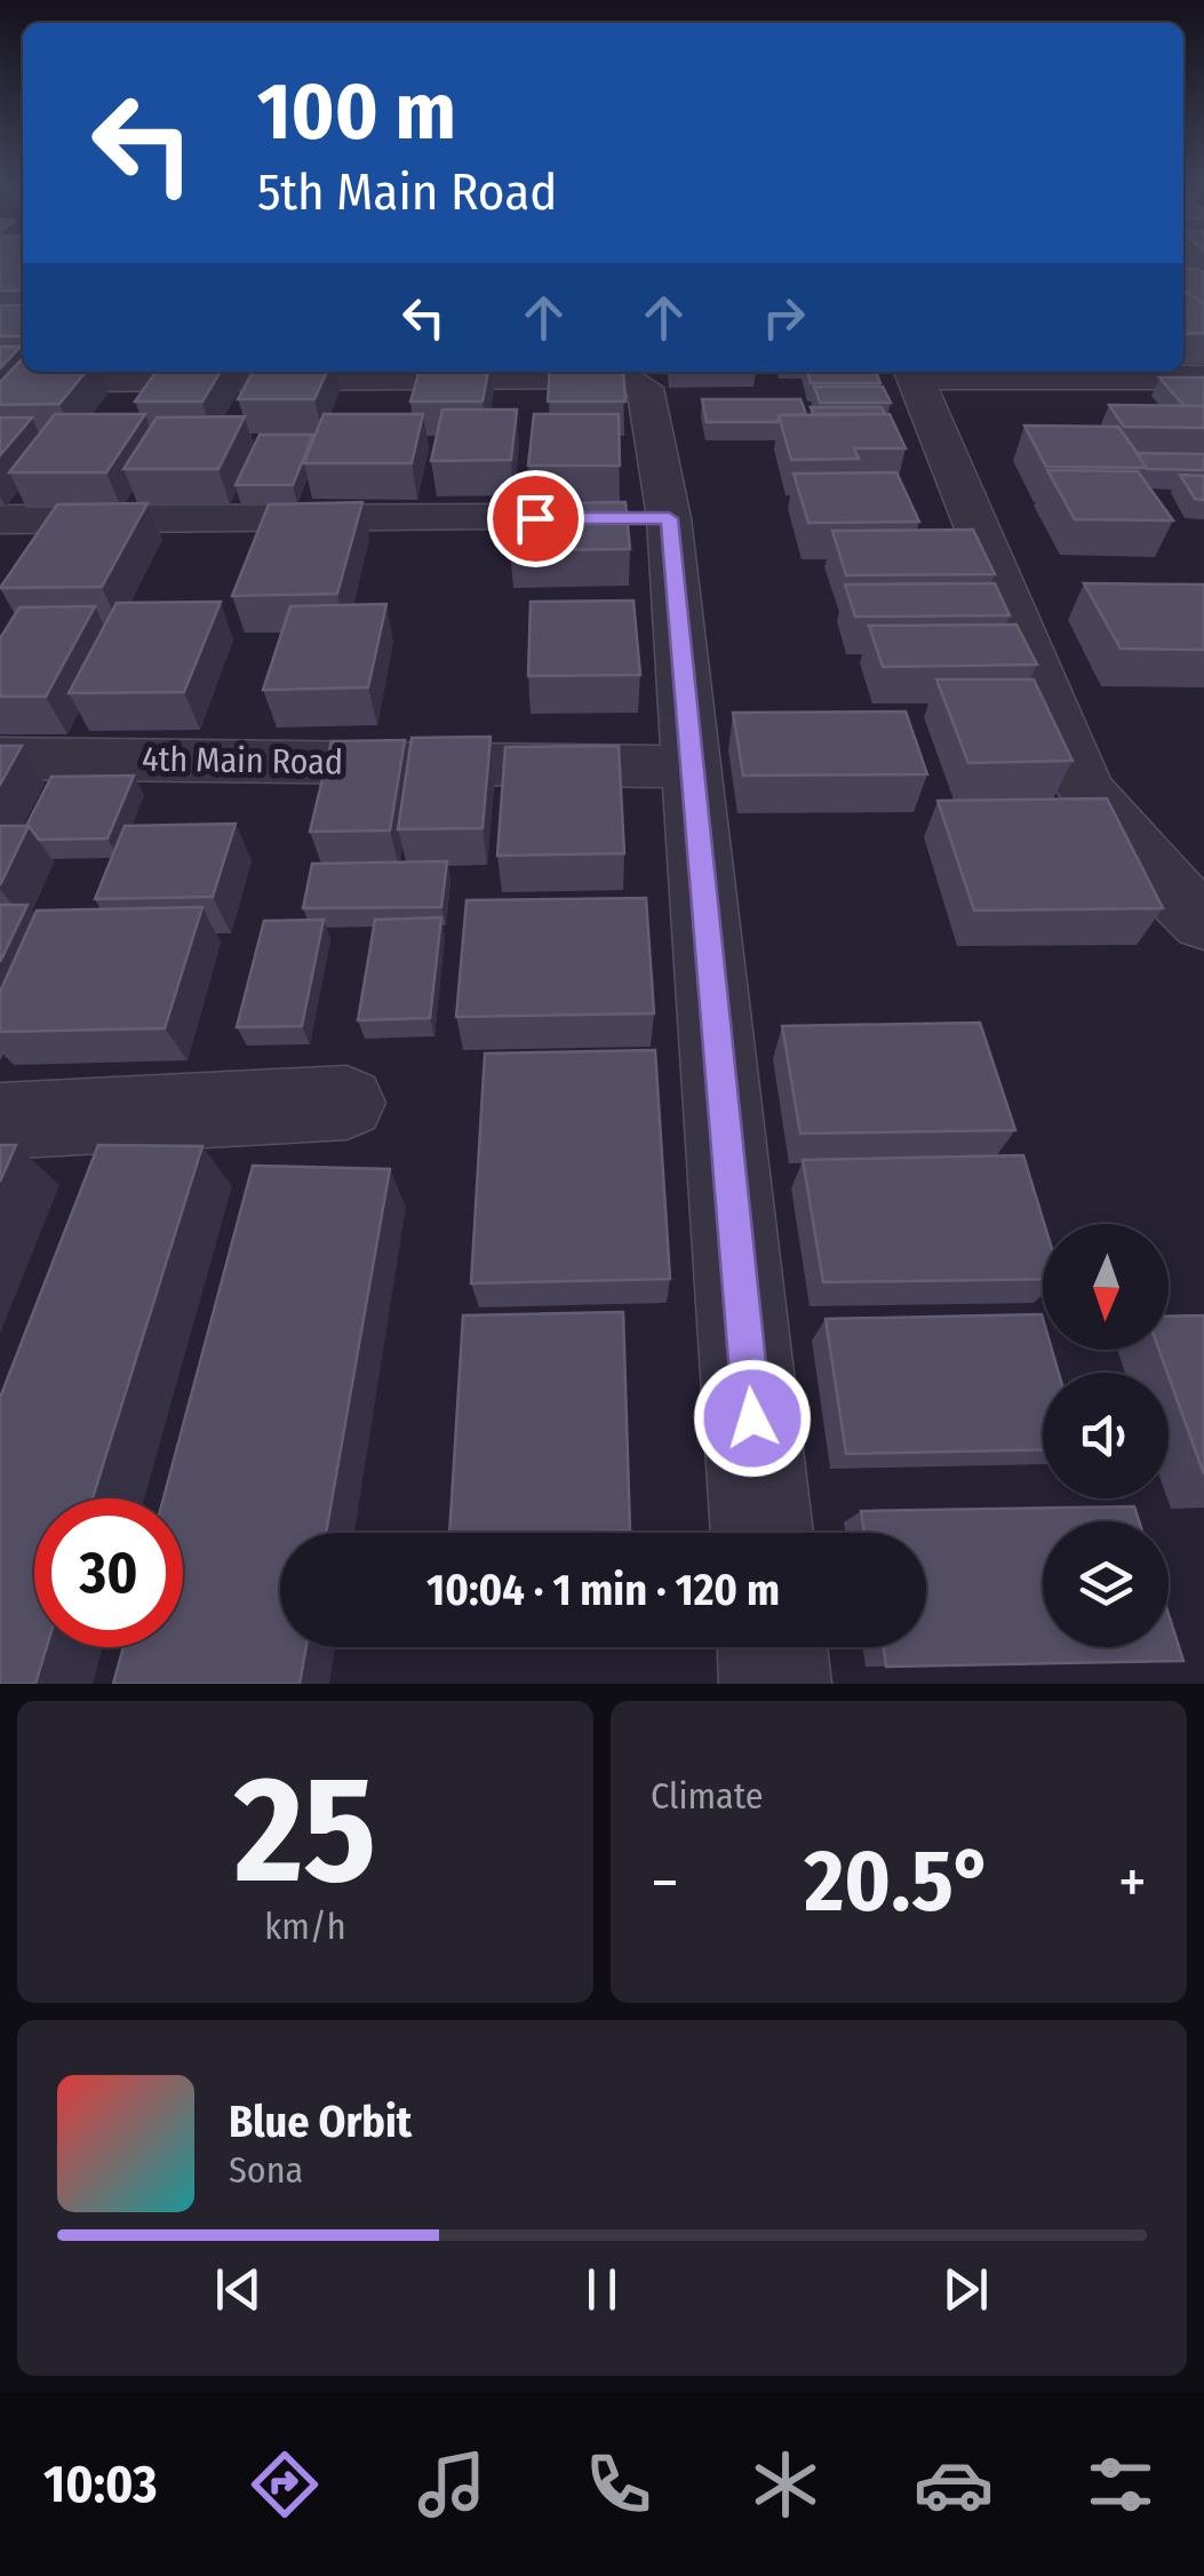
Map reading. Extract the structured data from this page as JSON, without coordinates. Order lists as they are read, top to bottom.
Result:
{
  "streets": {
    "street": ["4th Main Road"]
  },
  "north": "bottom",
  "page": {
    "turn": ["100 m", "5th Main Road"],
    "limit": "30",
    "trip": "10:04 · 1 min · 120 m",
    "tile": [
      ["25", "km/h"],
      "Climate"
    ],
    "heat": ["−", "20.5°", "+"],
    "song": ["Blue Orbit", "Sona"],
    "tabs": "10:03"
  }
}
